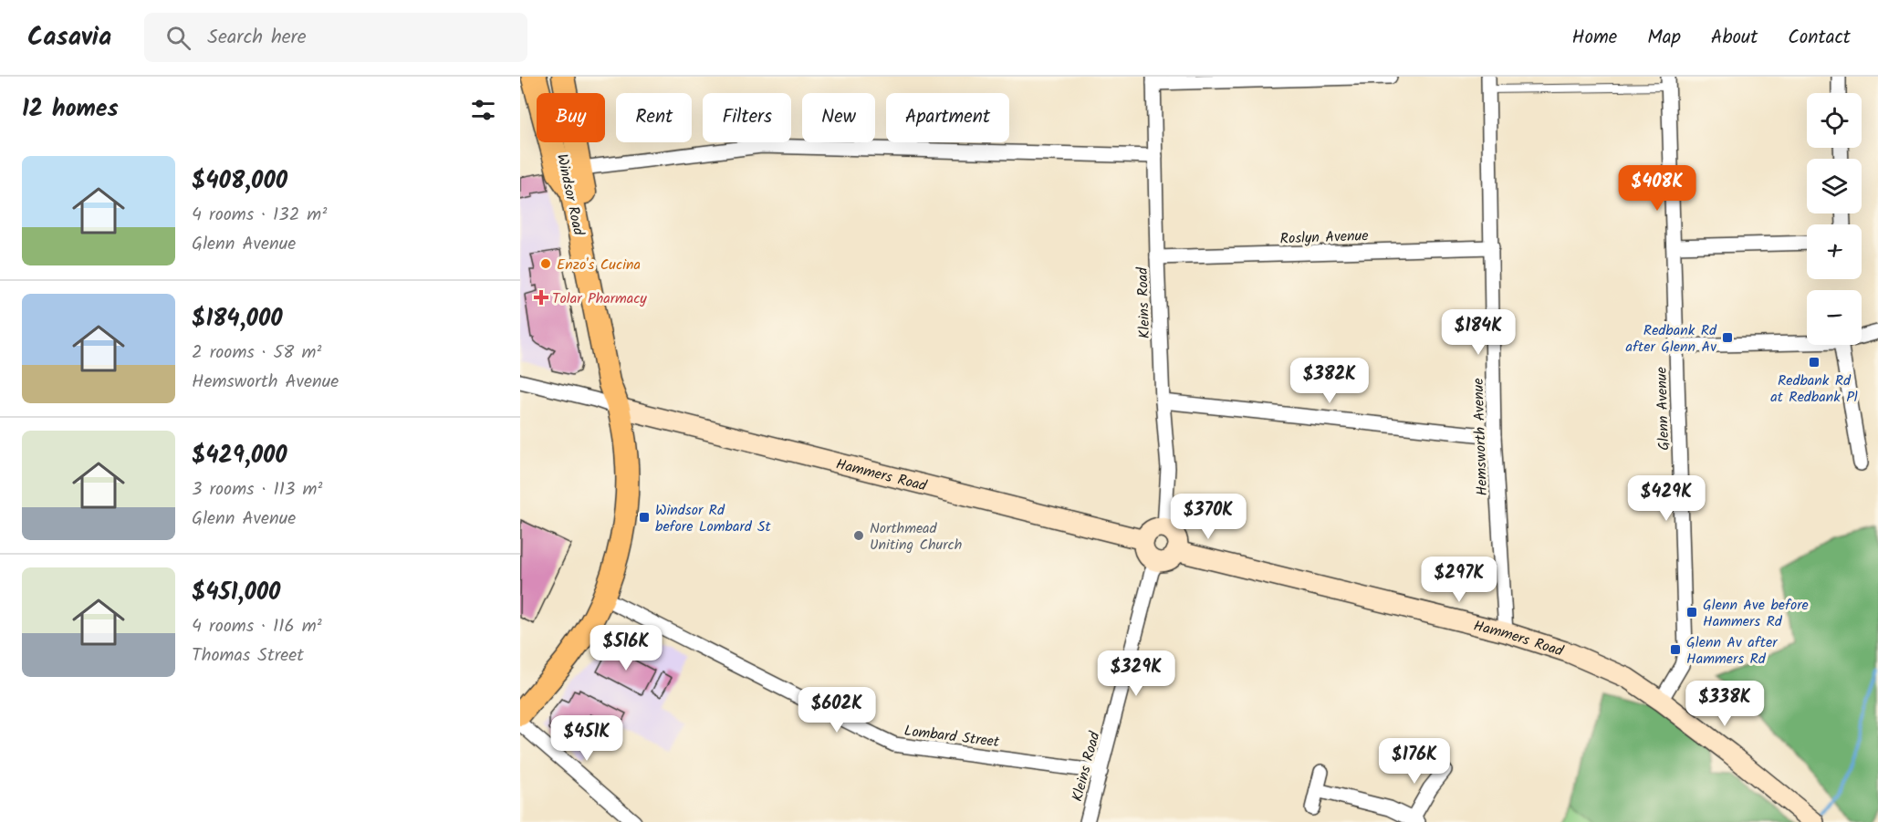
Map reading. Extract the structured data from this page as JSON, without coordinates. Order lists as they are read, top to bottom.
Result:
{
  "streets": {
    "main road": ["Windsor Road"],
    "street": [
      "Roslyn Avenue",
      "Kleins Road",
      "Glenn Avenue",
      "Hemsworth Avenue",
      "Hammers Road",
      "Lombard Street"
    ]
  },
  "crossings": [
    ["Windsor Road", "Hammers Road"],
    ["Windsor Road", "Lombard Street"],
    ["Roslyn Avenue", "Kleins Road"],
    ["Roslyn Avenue", "Hemsworth Avenue"],
    ["Kleins Road", "Hammers Road"],
    ["Kleins Road", "Lombard Street"],
    ["Glenn Avenue", "Hammers Road"],
    ["Hemsworth Avenue", "Hammers Road"]
  ],
  "places": {
    "other": ["Enzo's Cucina", "Northmead Uniting Church"],
    "health": ["Tolar Pharmacy"],
    "transit": [
      "Redbank Rd after Glenn Av",
      "Redbank Rd at Redbank Pl",
      "Windsor Rd before Lombard St",
      "Glenn Ave before Hammers Rd",
      "Glenn Av after Hammers Rd"
    ]
  },
  "page": {
    "header": "Casavia",
    "search": "Search here",
    "nav": [
      "Home",
      "Map",
      "About",
      "Contact"
    ],
    "heading": "12 homes",
    "map_buttons": ["+", "−"],
    "chip": [
      "Buy",
      "Rent",
      "Filters",
      "New",
      "Apartment"
    ],
    "list": [
      {
        "name": "$408,000",
        "note": "4 rooms · 132 m² · Glenn Avenue"
      },
      {
        "name": "$184,000",
        "note": "2 rooms · 58 m² · Hemsworth Avenue"
      },
      {
        "name": "$429,000",
        "note": "3 rooms · 113 m² · Glenn Avenue"
      },
      {
        "name": "$451,000",
        "note": "4 rooms · 116 m² · Thomas Street"
      }
    ],
    "price": [
      "$408K",
      "$184K",
      "$382K",
      "$429K",
      "$370K",
      "$297K",
      "$516K",
      "$329K",
      "$338K",
      "$602K",
      "$451K",
      "$176K"
    ]
  }
}
